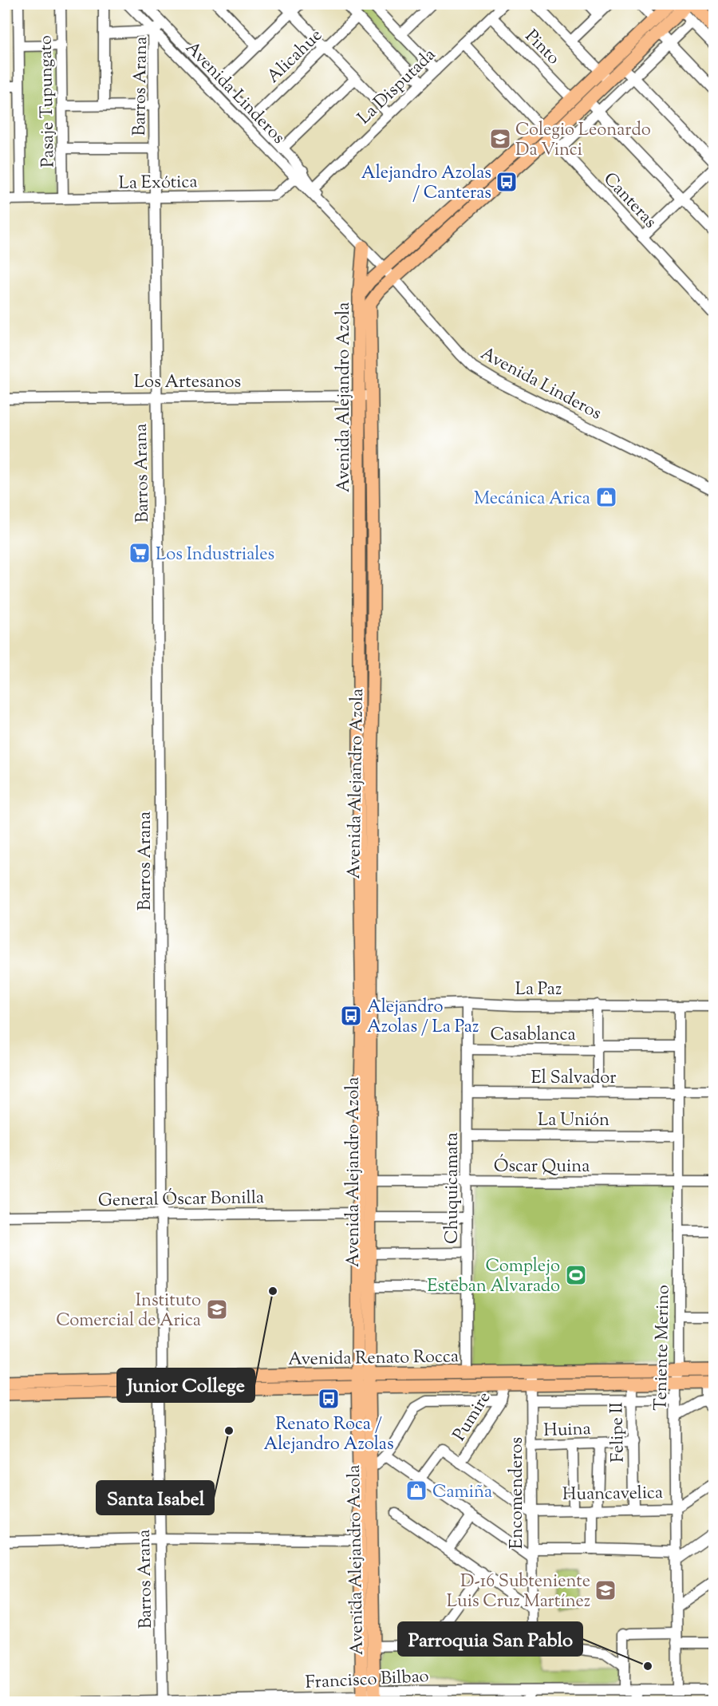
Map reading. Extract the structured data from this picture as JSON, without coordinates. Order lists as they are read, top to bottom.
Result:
{
  "streets": {
    "main road": ["Avenida Alejandro Azola", "Avenida Renato Rocca"],
    "street": [
      "Pinto",
      "Alicahue",
      "La Disputada",
      "Barros Arana",
      "Avenida Linderos",
      "Pasaje Tupungato",
      "La Exótica",
      "Canteras",
      "Los Artesanos",
      "La Paz",
      "Casablanca",
      "El Salvador",
      "La Unión",
      "Óscar Quina",
      "Chuquicamata",
      "General Óscar Bonilla",
      "Teniente Merino",
      "Pumire",
      "Huina",
      "Felipe II",
      "Huancavelica",
      "Encomenderos",
      "Francisco Bilbao"
    ]
  },
  "crossings": [
    ["Pinto", "La Disputada"],
    ["Pinto", "Avenida Alejandro Azola"],
    ["Alicahue", "Avenida Linderos"],
    ["La Disputada", "Avenida Linderos"],
    ["La Disputada", "Canteras"],
    ["Barros Arana", "Avenida Linderos"],
    ["Barros Arana", "La Exótica"],
    ["Barros Arana", "Los Artesanos"],
    ["Barros Arana", "General Óscar Bonilla"],
    ["Barros Arana", "Avenida Renato Rocca"],
    ["Barros Arana", "Francisco Bilbao"],
    ["Avenida Linderos", "La Exótica"],
    ["Avenida Linderos", "Avenida Alejandro Azola"],
    ["Pasaje Tupungato", "La Exótica"],
    ["Canteras", "Avenida Alejandro Azola"],
    ["Los Artesanos", "Avenida Alejandro Azola"],
    ["Avenida Alejandro Azola", "La Paz"],
    ["Avenida Alejandro Azola", "Óscar Quina"],
    ["Avenida Alejandro Azola", "General Óscar Bonilla"],
    ["Avenida Alejandro Azola", "Avenida Renato Rocca"],
    ["Avenida Alejandro Azola", "Francisco Bilbao"],
    ["La Paz", "Chuquicamata"],
    ["La Paz", "Teniente Merino"],
    ["Casablanca", "Chuquicamata"],
    ["Casablanca", "Teniente Merino"],
    ["El Salvador", "Chuquicamata"],
    ["El Salvador", "Teniente Merino"],
    ["La Unión", "Chuquicamata"],
    ["La Unión", "Teniente Merino"],
    ["Óscar Quina", "Chuquicamata"],
    ["Óscar Quina", "Teniente Merino"],
    ["Chuquicamata", "General Óscar Bonilla"],
    ["Chuquicamata", "Avenida Renato Rocca"],
    ["Teniente Merino", "Avenida Renato Rocca"],
    ["Teniente Merino", "Huancavelica"],
    ["Teniente Merino", "Francisco Bilbao"],
    ["Avenida Renato Rocca", "Pumire"],
    ["Avenida Renato Rocca", "Felipe II"],
    ["Avenida Renato Rocca", "Encomenderos"],
    ["Huina", "Felipe II"],
    ["Huina", "Encomenderos"],
    ["Felipe II", "Huancavelica"],
    ["Huancavelica", "Encomenderos"]
  ],
  "places": {
    "school or university": ["Colegio Leonardo Da Vinci", "Instituto Comercial de Arica", "D-16 Subteniente Luis Cruz Martínez"],
    "bus stop": ["Alejandro Azolas / Canteras", "Alejandro Azolas / La Paz", "Renato Roca / Alejandro Azolas"],
    "shop": ["Mecánica Arica", "Camiña"],
    "supermarket": ["Los Industriales"],
    "sports": ["Complejo Esteban Alvarado"],
    "other": ["Junior College", "Santa Isabel", "Parroquia San Pablo"]
  }
}
